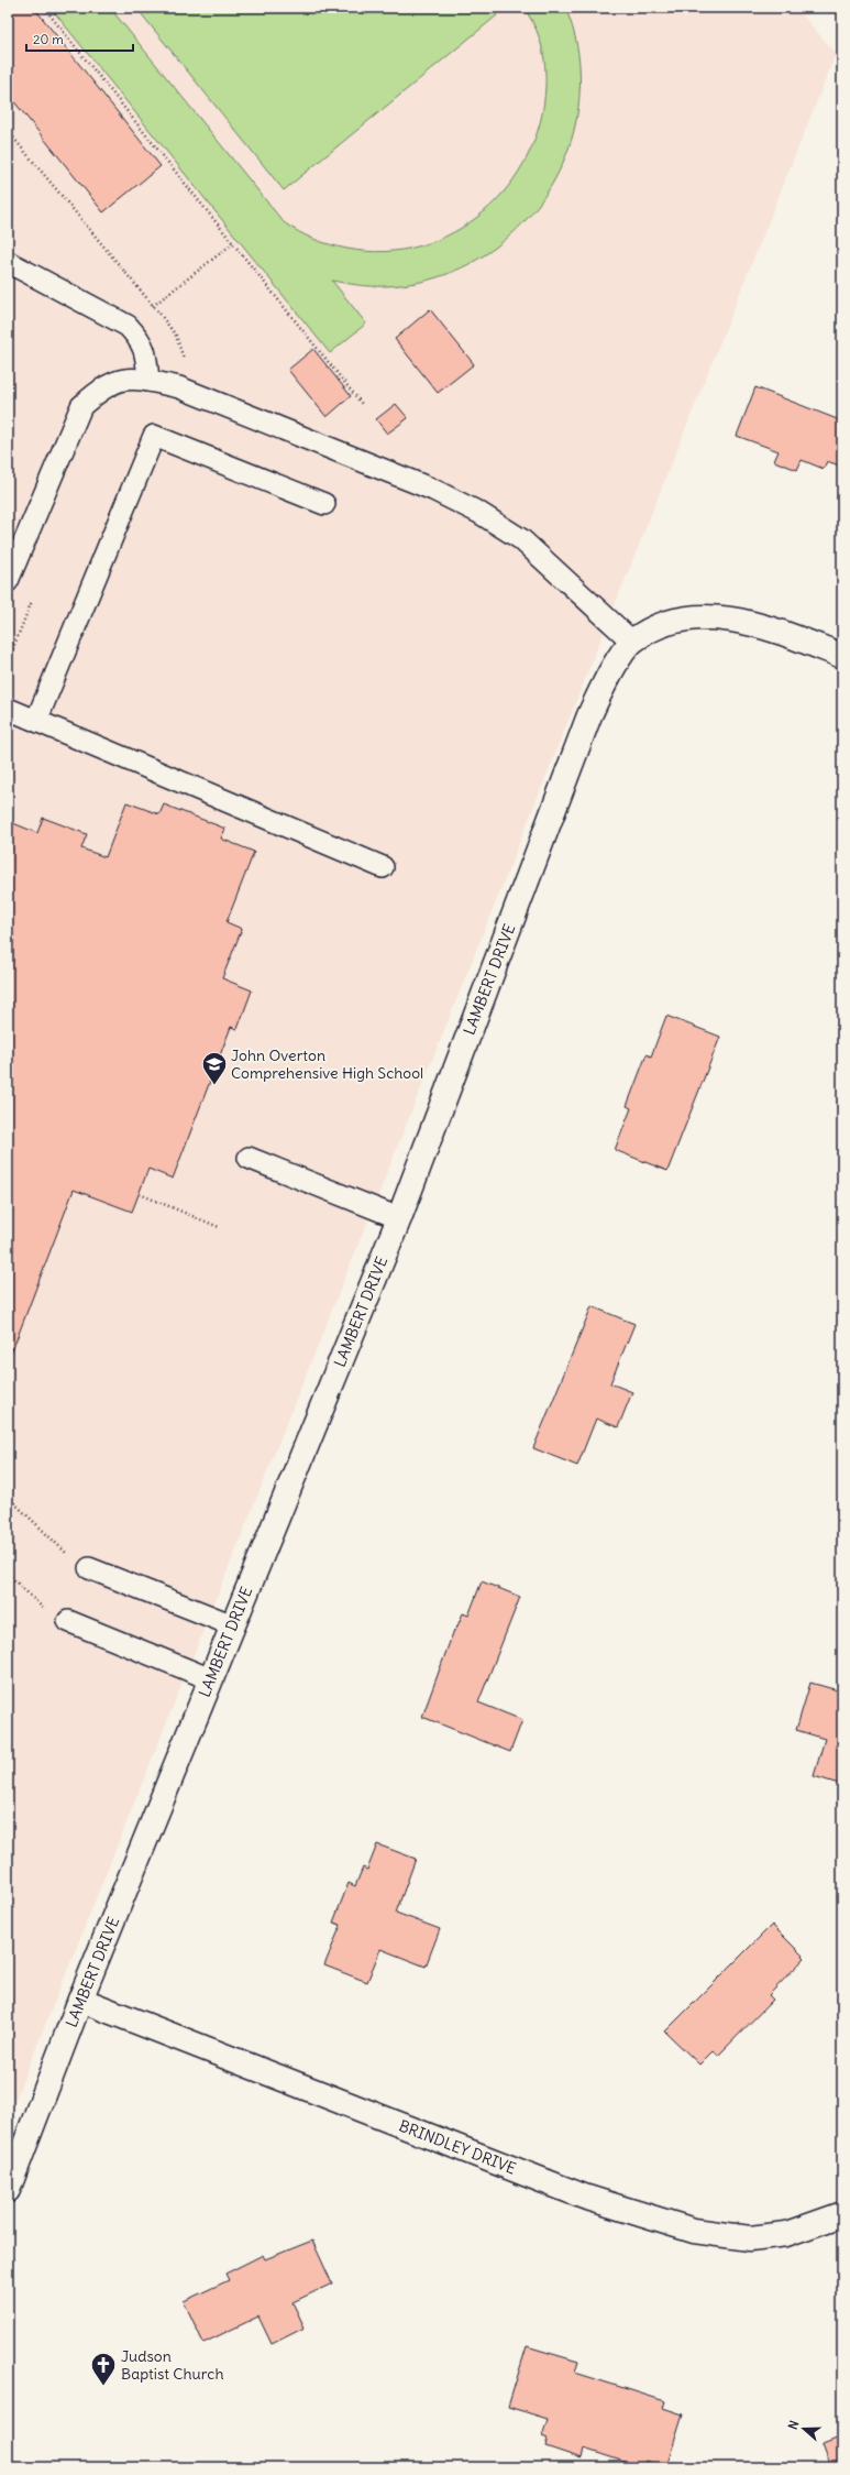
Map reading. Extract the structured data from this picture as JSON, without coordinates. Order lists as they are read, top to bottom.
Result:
{
  "streets": {
    "street": ["LAMBERT DRIVE", "BRINDLEY DRIVE"]
  },
  "crossings": [
    ["LAMBERT DRIVE", "BRINDLEY DRIVE"]
  ],
  "places": {
    "school or university": ["John Overton Comprehensive High School"],
    "church": ["Judson Baptist Church"]
  },
  "scale_bar": "20 m",
  "north": "left"
}
